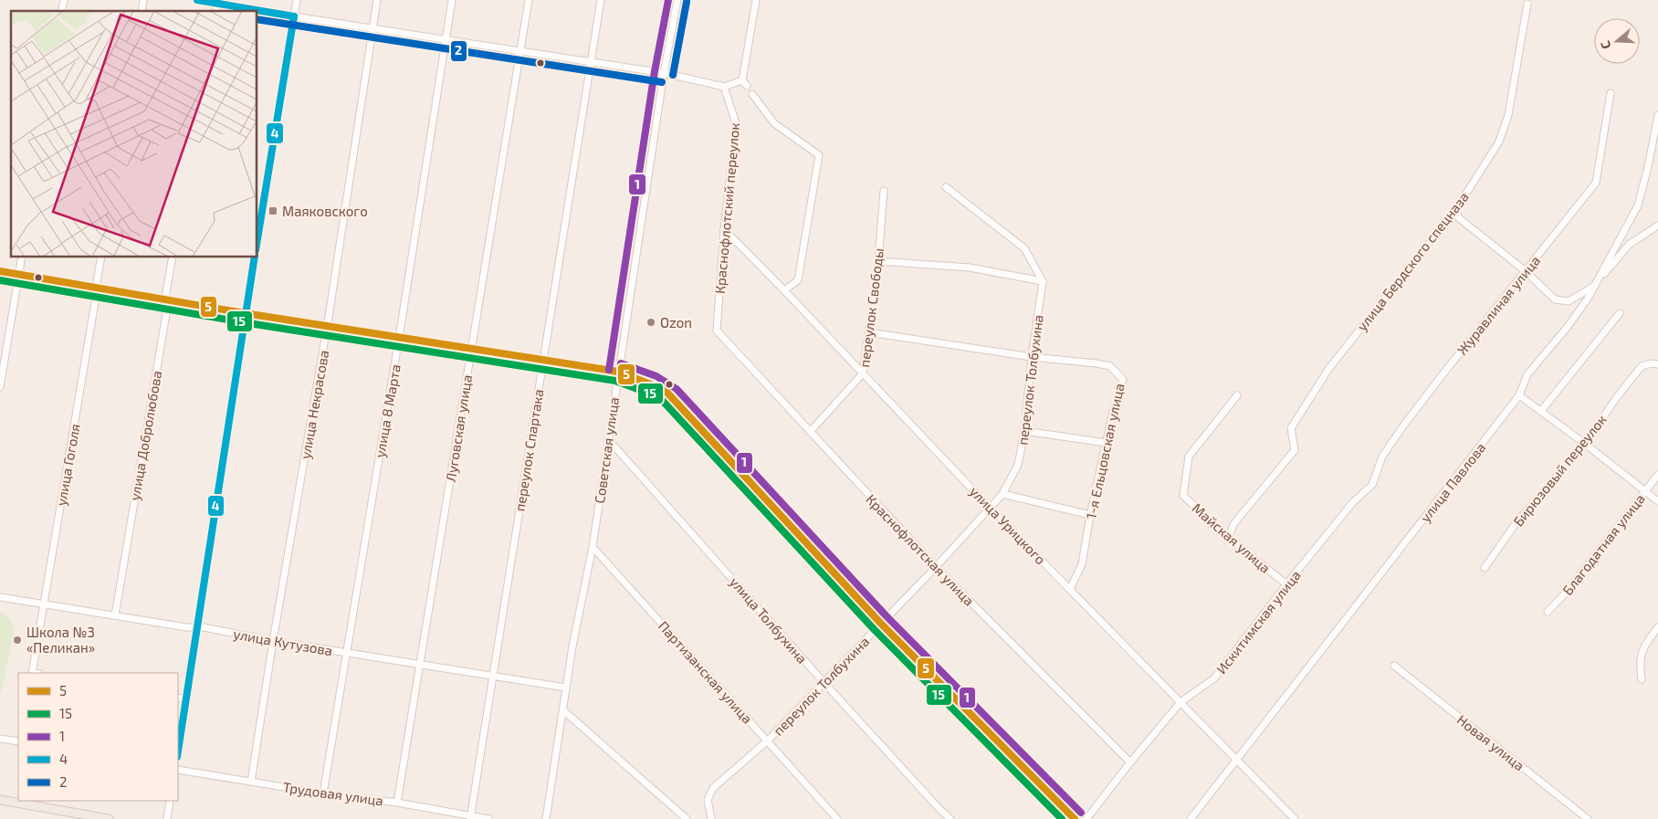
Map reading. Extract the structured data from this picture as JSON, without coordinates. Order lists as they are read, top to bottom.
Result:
{
  "streets": {
    "street": [
      "Краснофлотский переулок",
      "улица Бердского спецназа",
      "Журавлиная улица",
      "переулок Свободы",
      "переулок Толбухина",
      "улица Некрасова",
      "улица 8 Марта",
      "Луговская улица",
      "улица Добролюбова",
      "переулок Спартака",
      "Советская улица",
      "1-я Ельцовская улица",
      "улица Гоголя",
      "Бирюзовый переулок",
      "улица Павлова",
      "улица Урицкого",
      "Майская улица",
      "Благодатная улица",
      "Краснофлотская улица",
      "улица Толбухина",
      "Искитимская улица",
      "улица Кутузова",
      "Партизанская улица",
      "Новая улица",
      "Трудовая улица"
    ]
  },
  "crossings": [
    ["Краснофлотский переулок", "улица Урицкого"],
    ["Краснофлотский переулок", "Краснофлотская улица"],
    ["улица Бердского спецназа", "Майская улица"],
    ["Журавлиная улица", "Искитимская улица"],
    ["переулок Свободы", "1-я Ельцовская улица"],
    ["переулок Свободы", "улица Урицкого"],
    ["переулок Свободы", "Краснофлотская улица"],
    ["переулок Толбухина", "1-я Ельцовская улица"],
    ["переулок Толбухина", "улица Урицкого"],
    ["переулок Толбухина", "Краснофлотская улица"],
    ["переулок Толбухина", "улица Толбухина"],
    ["переулок Толбухина", "Партизанская улица"],
    ["улица Некрасова", "улица Кутузова"],
    ["улица Некрасова", "Трудовая улица"],
    ["улица 8 Марта", "улица Кутузова"],
    ["улица 8 Марта", "Трудовая улица"],
    ["Луговская улица", "улица Кутузова"],
    ["Луговская улица", "Трудовая улица"],
    ["улица Добролюбова", "улица Кутузова"],
    ["переулок Спартака", "улица Кутузова"],
    ["переулок Спартака", "Трудовая улица"],
    ["Советская улица", "улица Толбухина"],
    ["Советская улица", "улица Кутузова"],
    ["Советская улица", "Партизанская улица"],
    ["1-я Ельцовская улица", "улица Урицкого"],
    ["улица Гоголя", "улица Кутузова"],
    ["улица Павлова", "улица Урицкого"],
    ["улица Урицкого", "Искитимская улица"],
    ["Майская улица", "Искитимская улица"],
    ["Краснофлотская улица", "Искитимская улица"]
  ],
  "places": {
    "transit": ["Маяковского"],
    "other": ["Ozon", "Школа №3 «Пеликан»"]
  },
  "lines": [
    "transit line 1",
    "transit line 4",
    "transit line 2",
    "transit line 5",
    "transit line 15"
  ],
  "legend": [
    "5",
    "15",
    "1",
    "4",
    "2"
  ],
  "north": "left"
}
